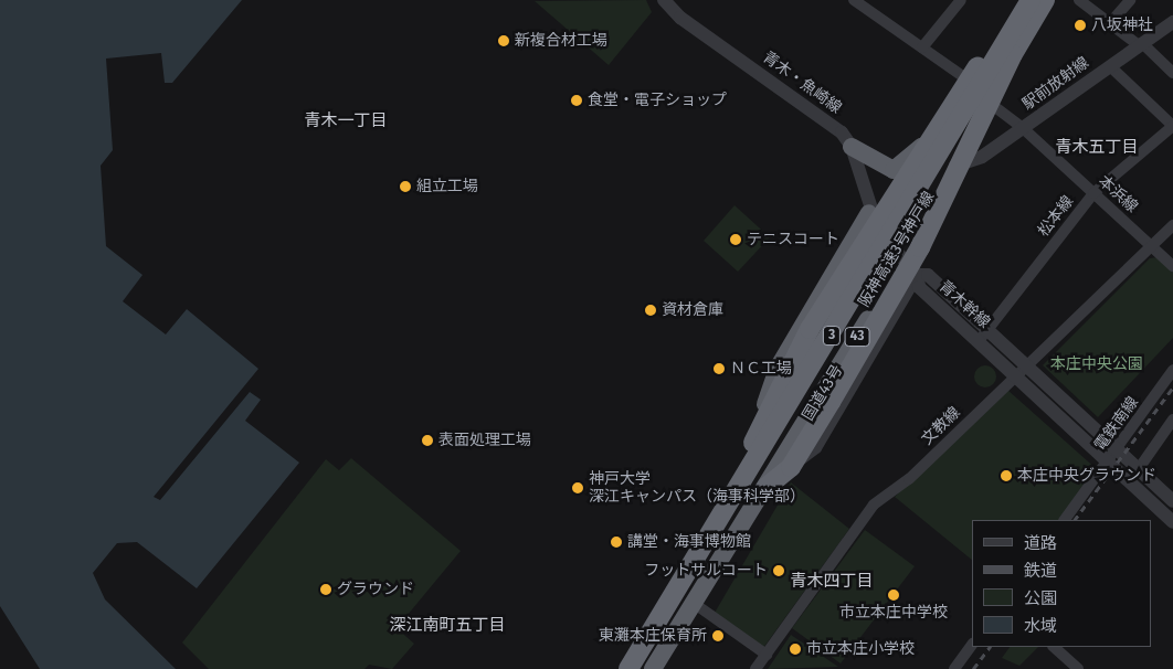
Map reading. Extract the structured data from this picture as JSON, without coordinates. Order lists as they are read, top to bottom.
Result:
{
  "streets": {
    "highway": [
      "阪神高速3号神戸線",
      "3",
      "43",
      "国道43号"
    ],
    "street": [
      "青木・魚崎線",
      "駅前放射線",
      "本浜線",
      "松本線",
      "青木幹線",
      "電鉄南線",
      "文教線"
    ]
  },
  "crossings": [
    ["青木・魚崎線", "青木幹線"],
    ["青木・魚崎線", "43"],
    ["青木・魚崎線", "国道43号"],
    ["駅前放射線", "本浜線"],
    ["駅前放射線", "国道43号"],
    ["本浜線", "松本線"],
    ["本浜線", "国道43号"],
    ["本浜線", "文教線"],
    ["松本線", "青木幹線"],
    ["青木幹線", "電鉄南線"],
    ["青木幹線", "文教線"]
  ],
  "districts": [
    "青木一丁目",
    "青木五丁目",
    "青木四丁目",
    "深江南町五丁目"
  ],
  "parks": ["本庄中央公園"],
  "places": [
    "八坂神社",
    "新複合材工場",
    "食堂・電子ショップ",
    "組立工場",
    "テニスコート",
    "資材倉庫",
    "ＮＣ工場",
    "表面処理工場",
    "本庄中央グラウンド",
    "神戸大学 深江キャンパス（海事科学部）",
    "講堂・海事博物館",
    "フットサルコート",
    "グラウンド",
    "市立本庄中学校",
    "東灘本庄保育所",
    "市立本庄小学校"
  ],
  "legend": [
    "道路",
    "鉄道",
    "公園",
    "水域"
  ]
}
